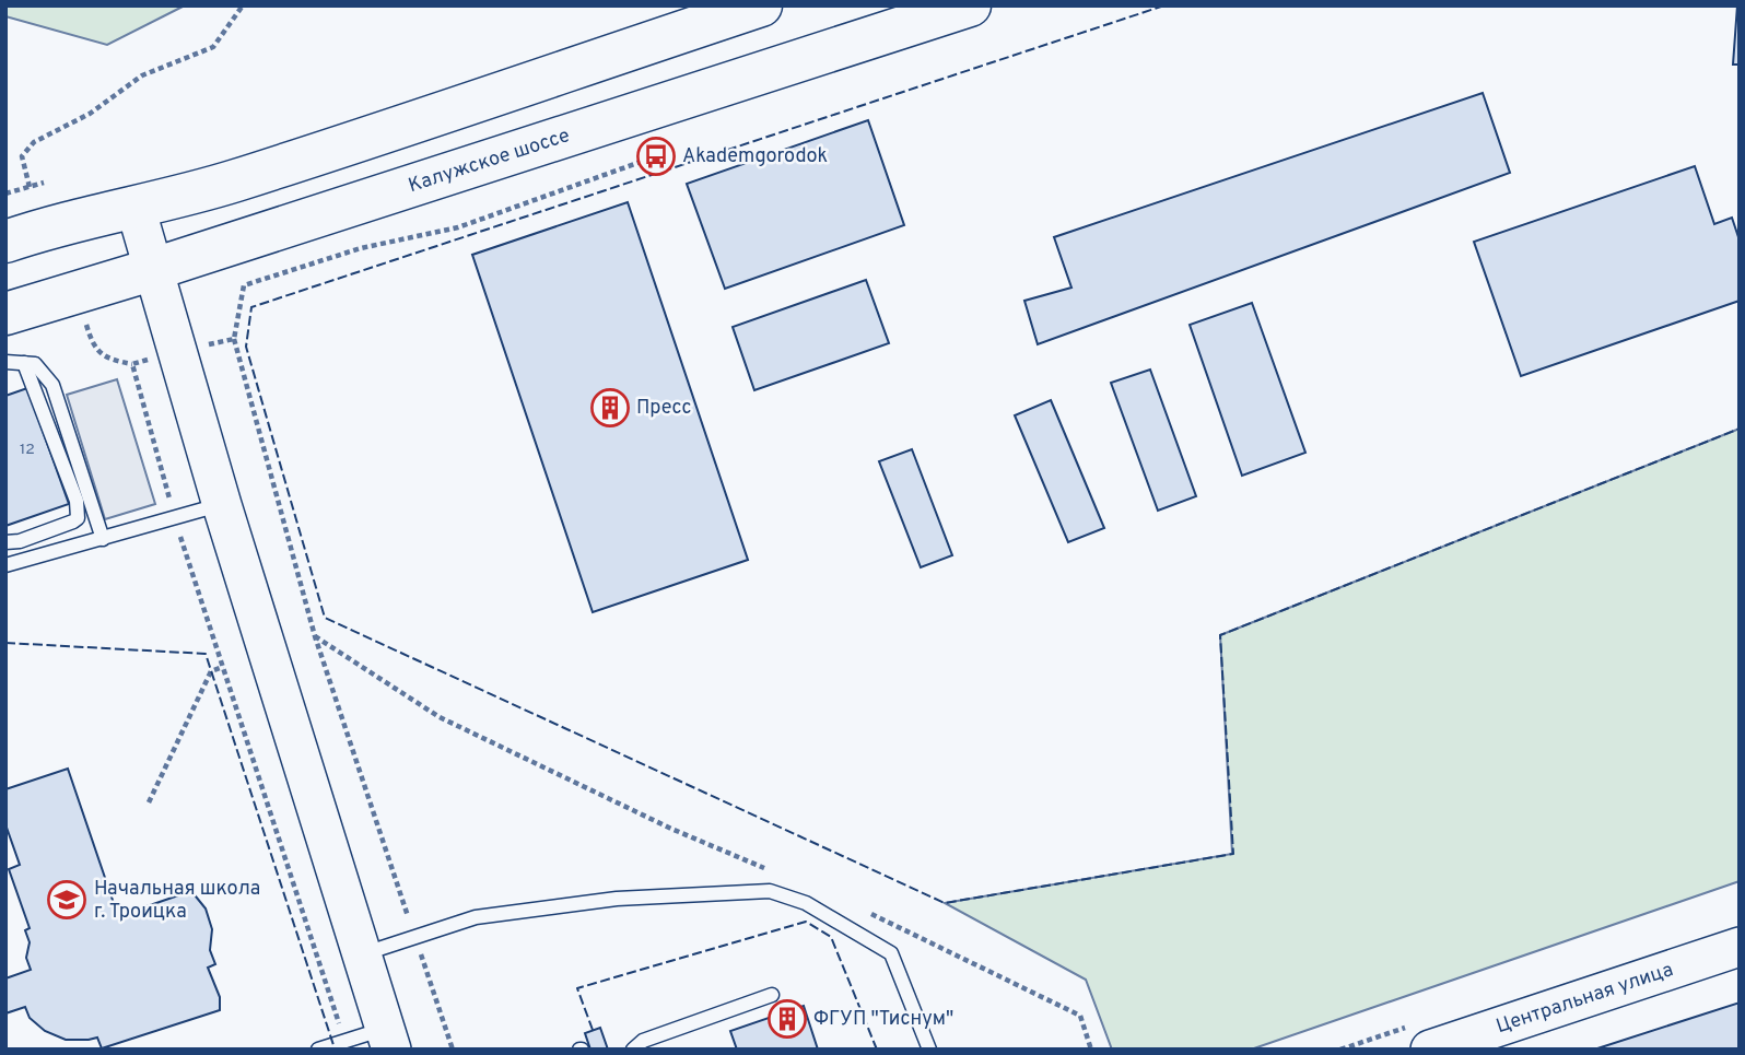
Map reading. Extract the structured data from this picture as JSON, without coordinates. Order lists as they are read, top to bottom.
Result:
{
  "streets": {
    "highway": ["Калужское шоссе"],
    "main road": ["Центральная улица"]
  },
  "places": {
    "bus stop": ["Akademgorodok"],
    "building": ["Пресс", "ФГУП \"Тиснум\""],
    "school or university": ["Начальная школа г. Троицка"]
  },
  "house_numbers": ["12"]
}
